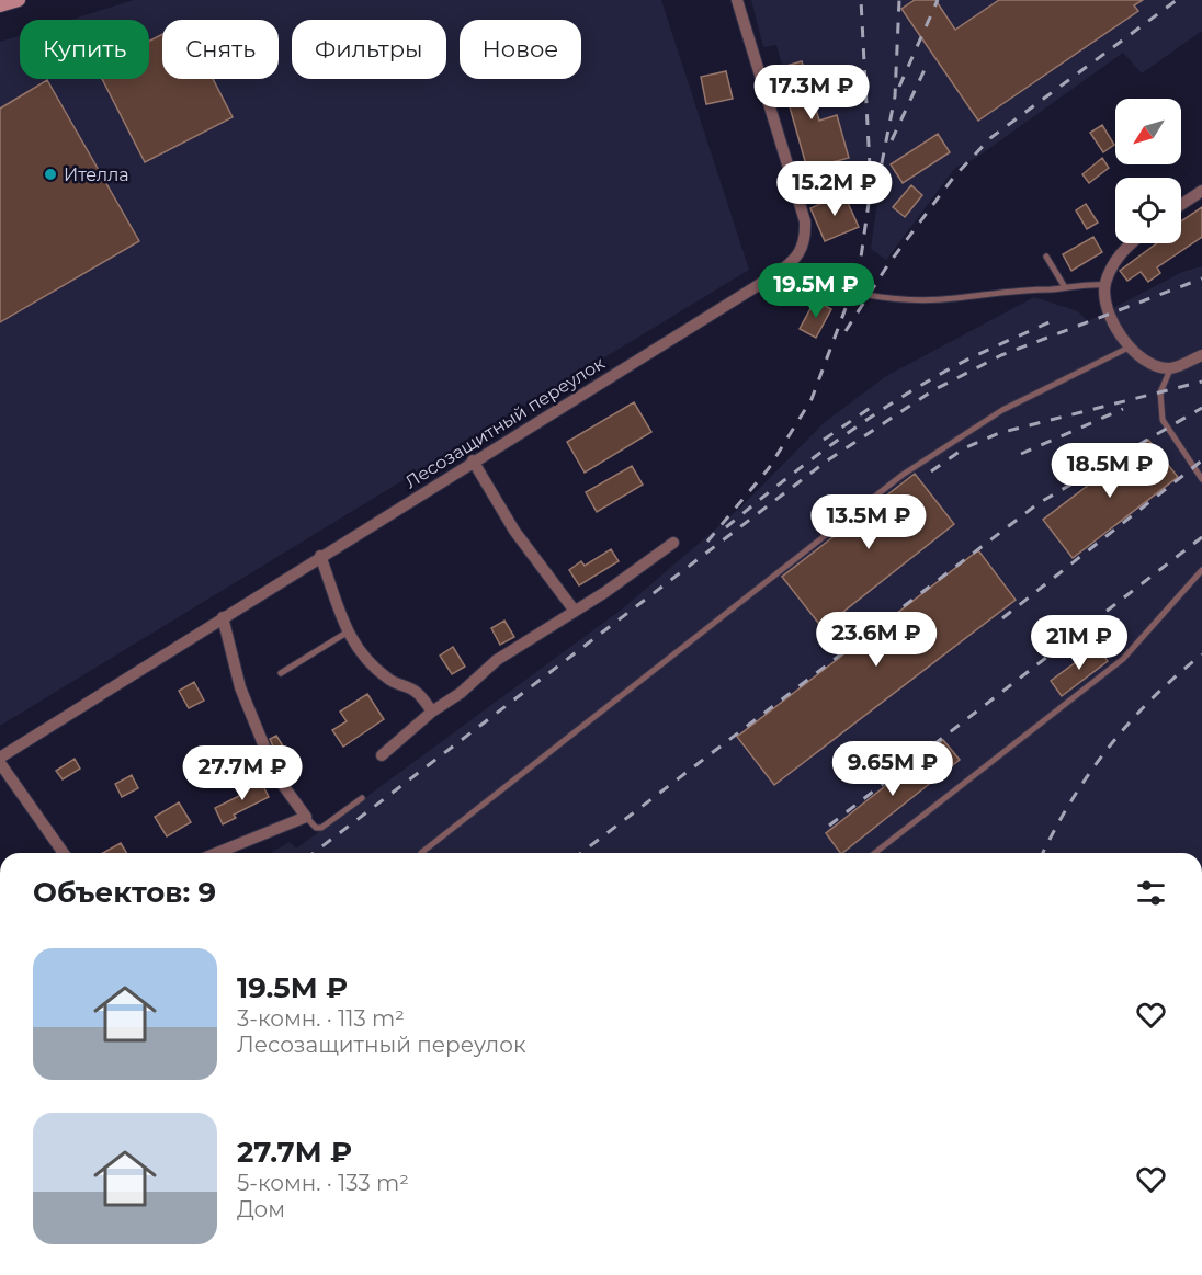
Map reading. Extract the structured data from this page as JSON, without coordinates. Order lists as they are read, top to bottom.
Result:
{
  "streets": {
    "street": ["Лесозащитный переулок"]
  },
  "places": ["Ителла"],
  "north": "bottom left",
  "page": {
    "chip": [
      "Купить",
      "Снять",
      "Фильтры",
      "Новое"
    ],
    "price": [
      "17.3M ₽",
      "15.2M ₽",
      "19.5M ₽",
      "18.5M ₽",
      "13.5M ₽",
      "23.6M ₽",
      "21M ₽",
      "9.65M ₽",
      "27.7M ₽"
    ],
    "heading": "Объектов: 9",
    "list": [
      {
        "name": "19.5M ₽",
        "note": "3-комн. · 113 m² · Лесозащитный переулок"
      },
      {
        "name": "27.7M ₽",
        "note": "5-комн. · 133 m² · Дом"
      }
    ]
  }
}
